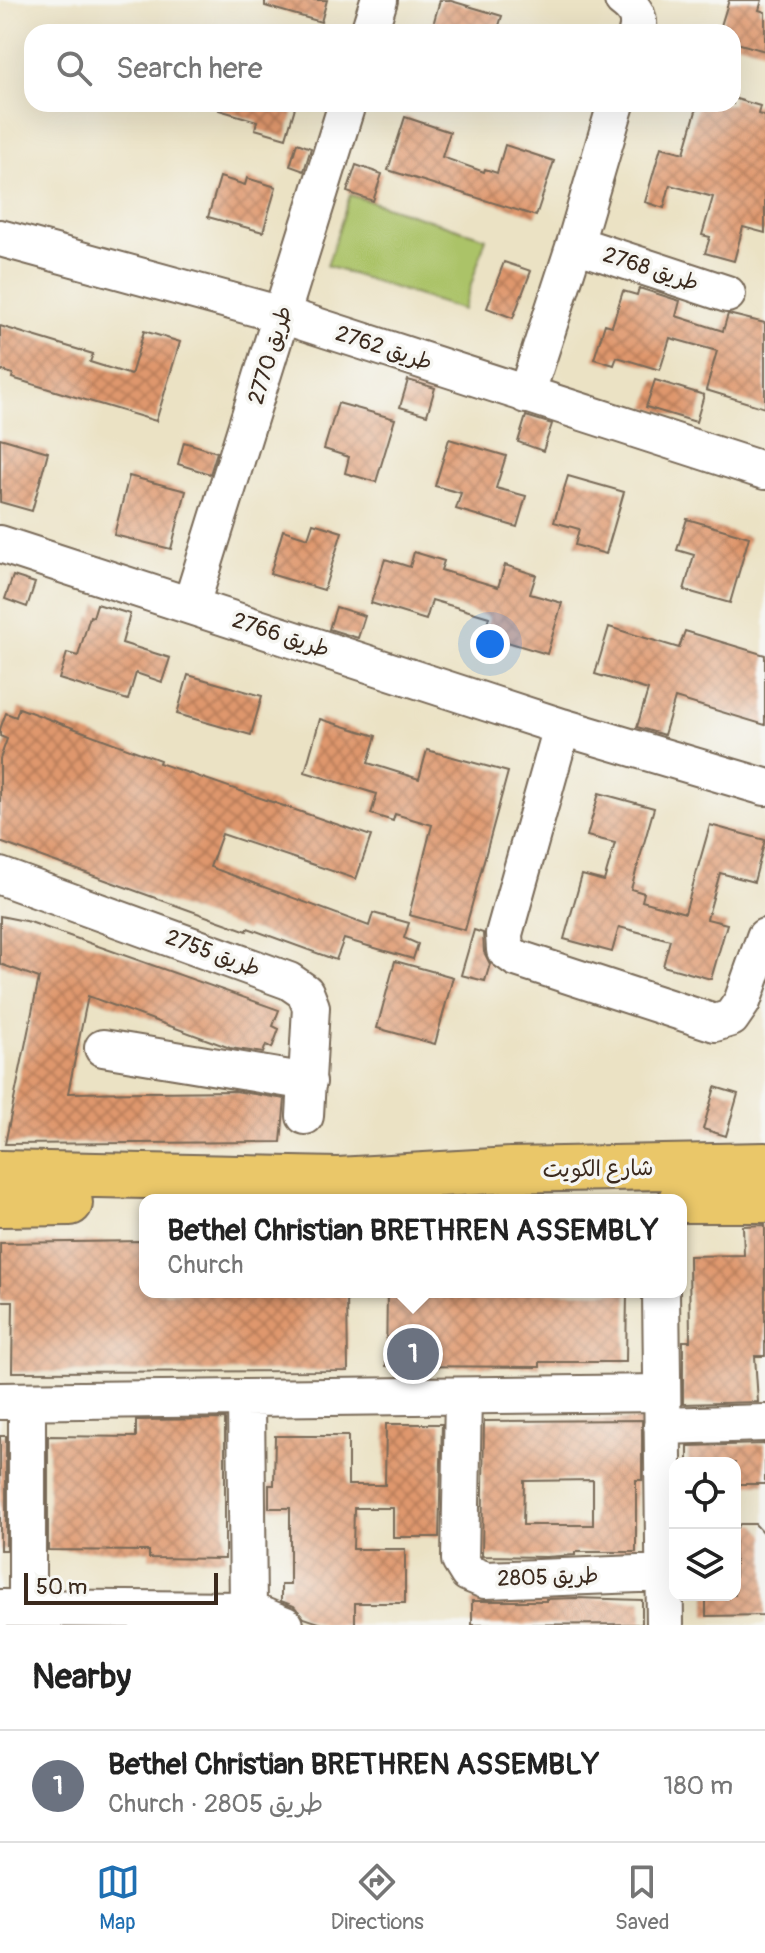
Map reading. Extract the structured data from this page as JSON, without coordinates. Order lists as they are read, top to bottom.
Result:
{
  "streets": {
    "main road": ["شارع الكويت"],
    "street": [
      "طريق 2768",
      "طريق 2762",
      "طريق 2770",
      "طريق 2766",
      "طريق 2755",
      "طريق 2805"
    ]
  },
  "crossings": [
    ["طريق 2768", "طريق 2762"],
    ["طريق 2762", "طريق 2770"],
    ["طريق 2770", "طريق 2766"]
  ],
  "scale_bar": "50 m",
  "page": {
    "search": "Search here",
    "popup": ["Bethel Christian BRETHREN ASSEMBLY", "Church"],
    "pins": "1",
    "scale": "50 m",
    "heading": "Nearby",
    "list": [
      {
        "mark": "1",
        "name": "Bethel Christian BRETHREN ASSEMBLY",
        "note": "Church · طريق 2805",
        "value": "180 m"
      }
    ],
    "nav": ["Map", "Directions", "Saved"]
  }
}
